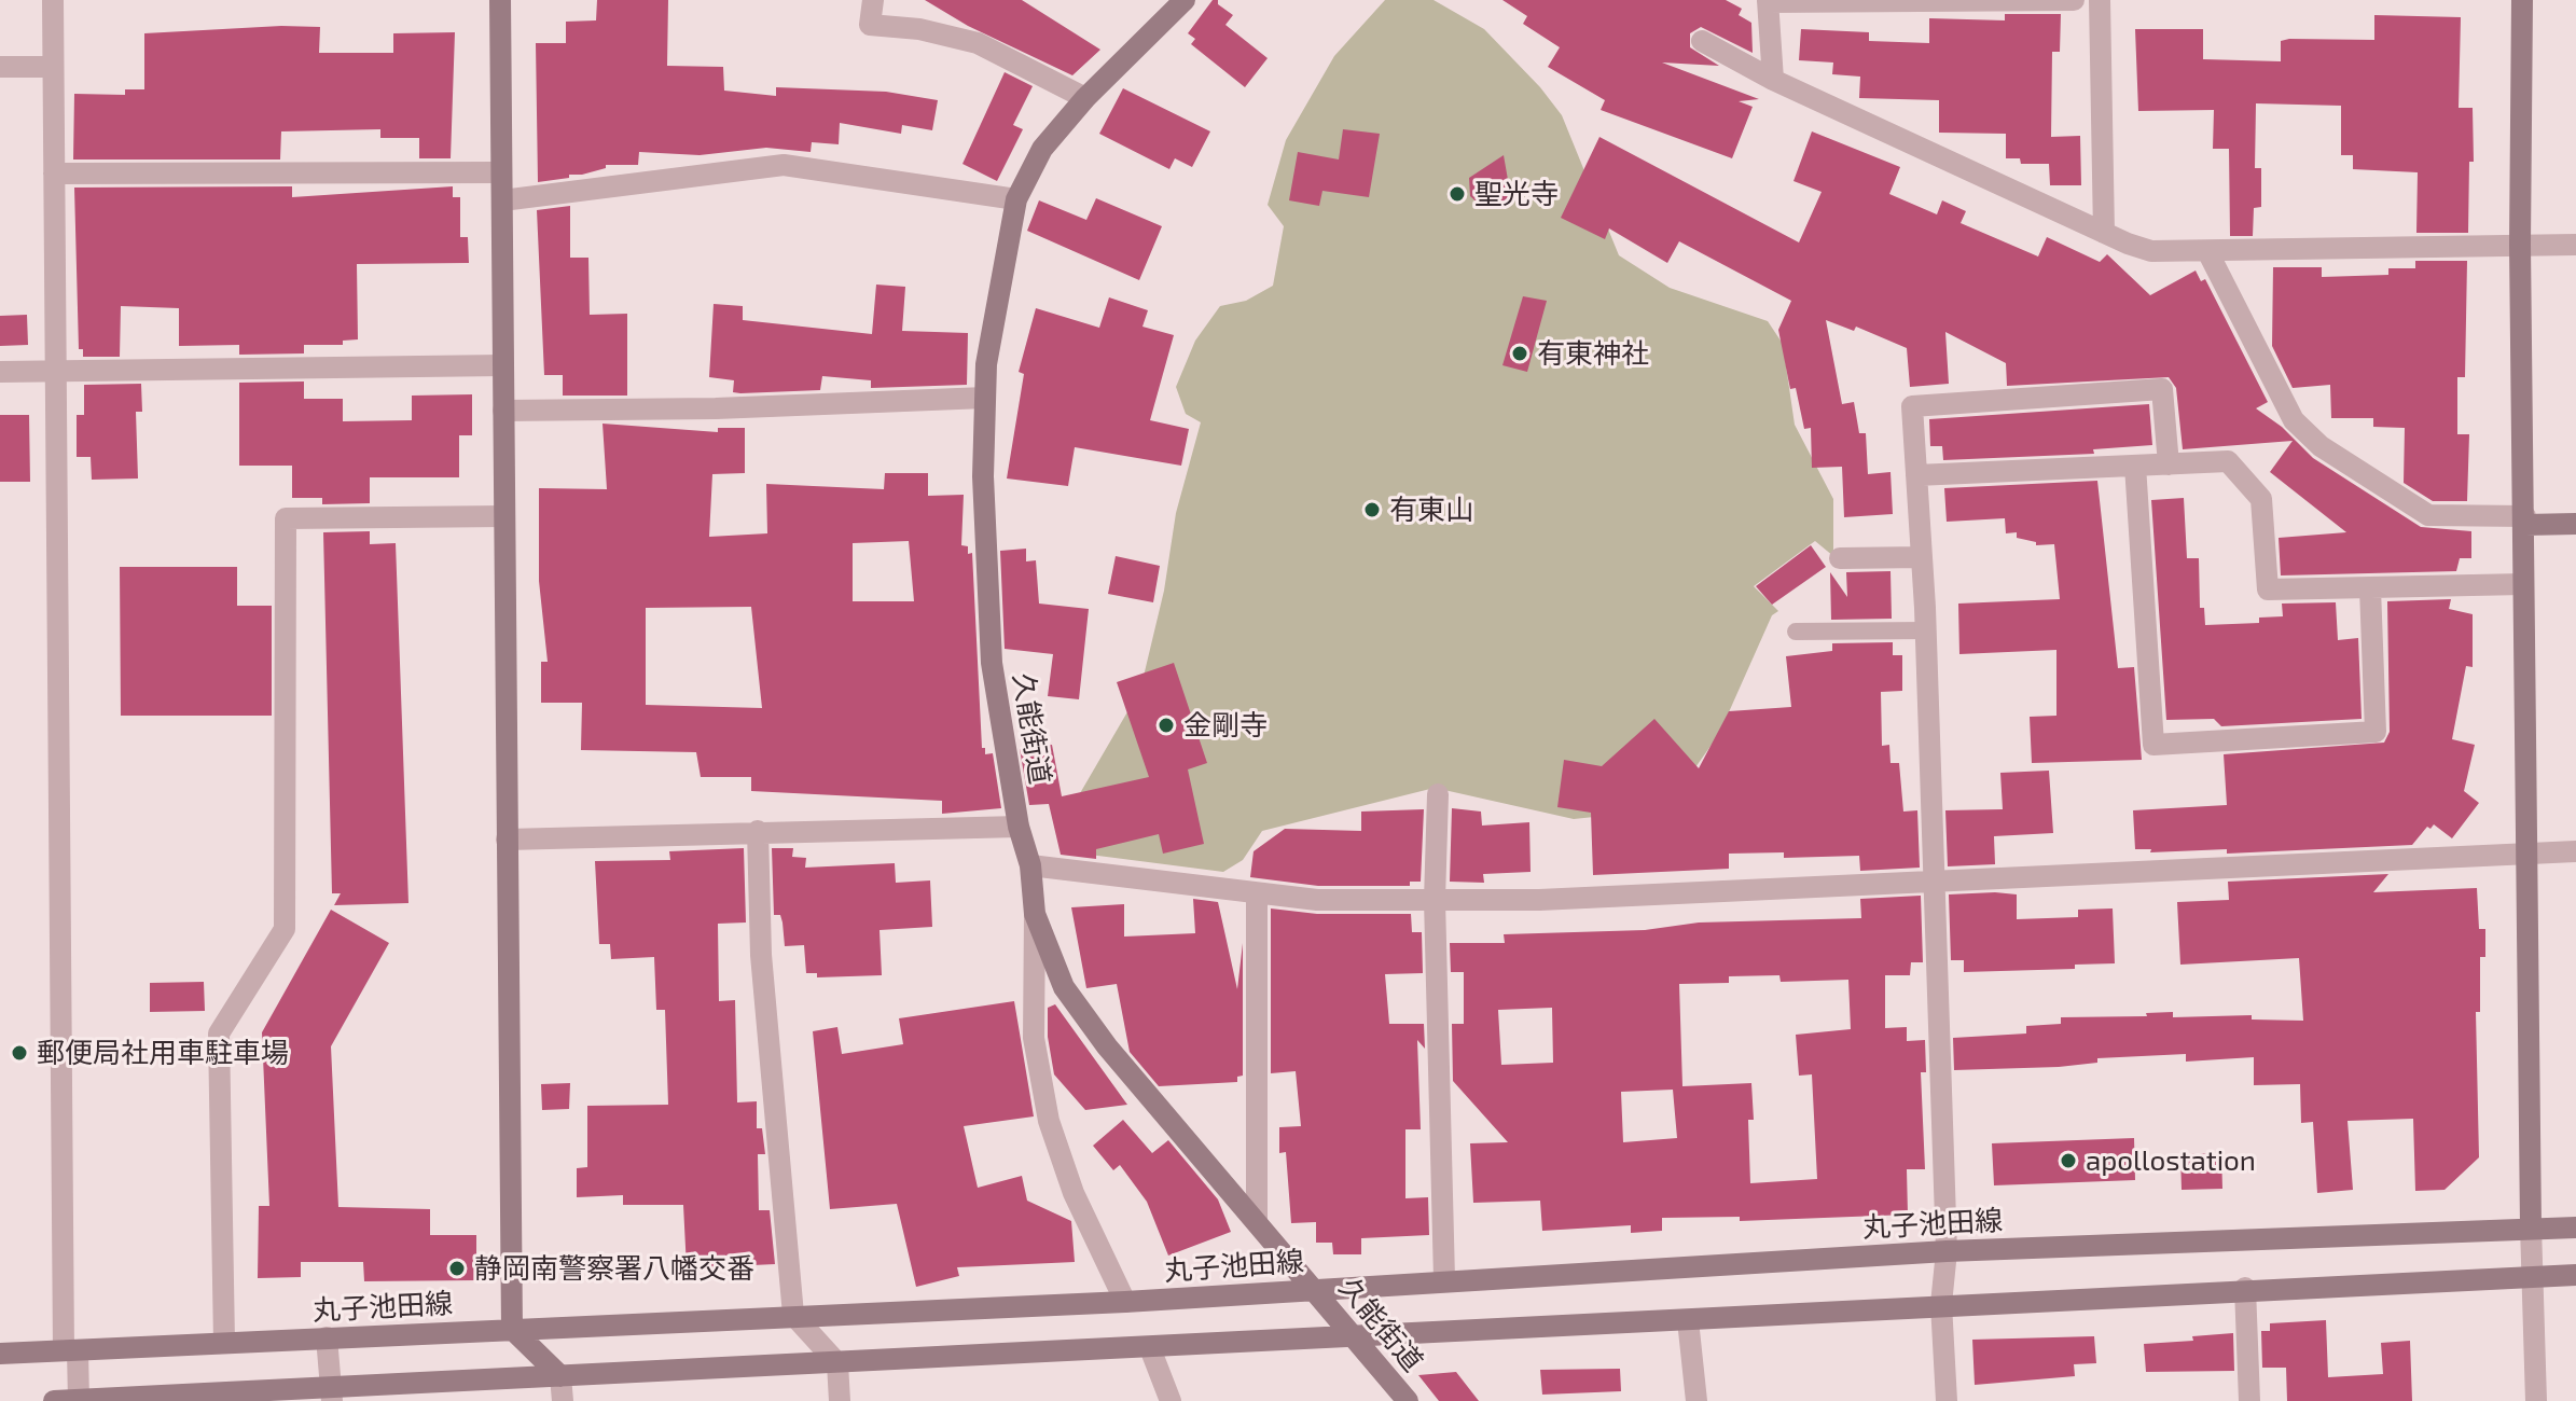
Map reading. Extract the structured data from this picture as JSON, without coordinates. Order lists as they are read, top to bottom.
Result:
{
  "streets": {
    "street": ["久能街道", "丸子池田線"]
  },
  "crossings": [
    ["久能街道", "丸子池田線"]
  ],
  "places": [
    "聖光寺",
    "有東神社",
    "有東山",
    "金剛寺",
    "郵便局社用車駐車場",
    "apollostation",
    "静岡南警察署八幡交番"
  ]
}
